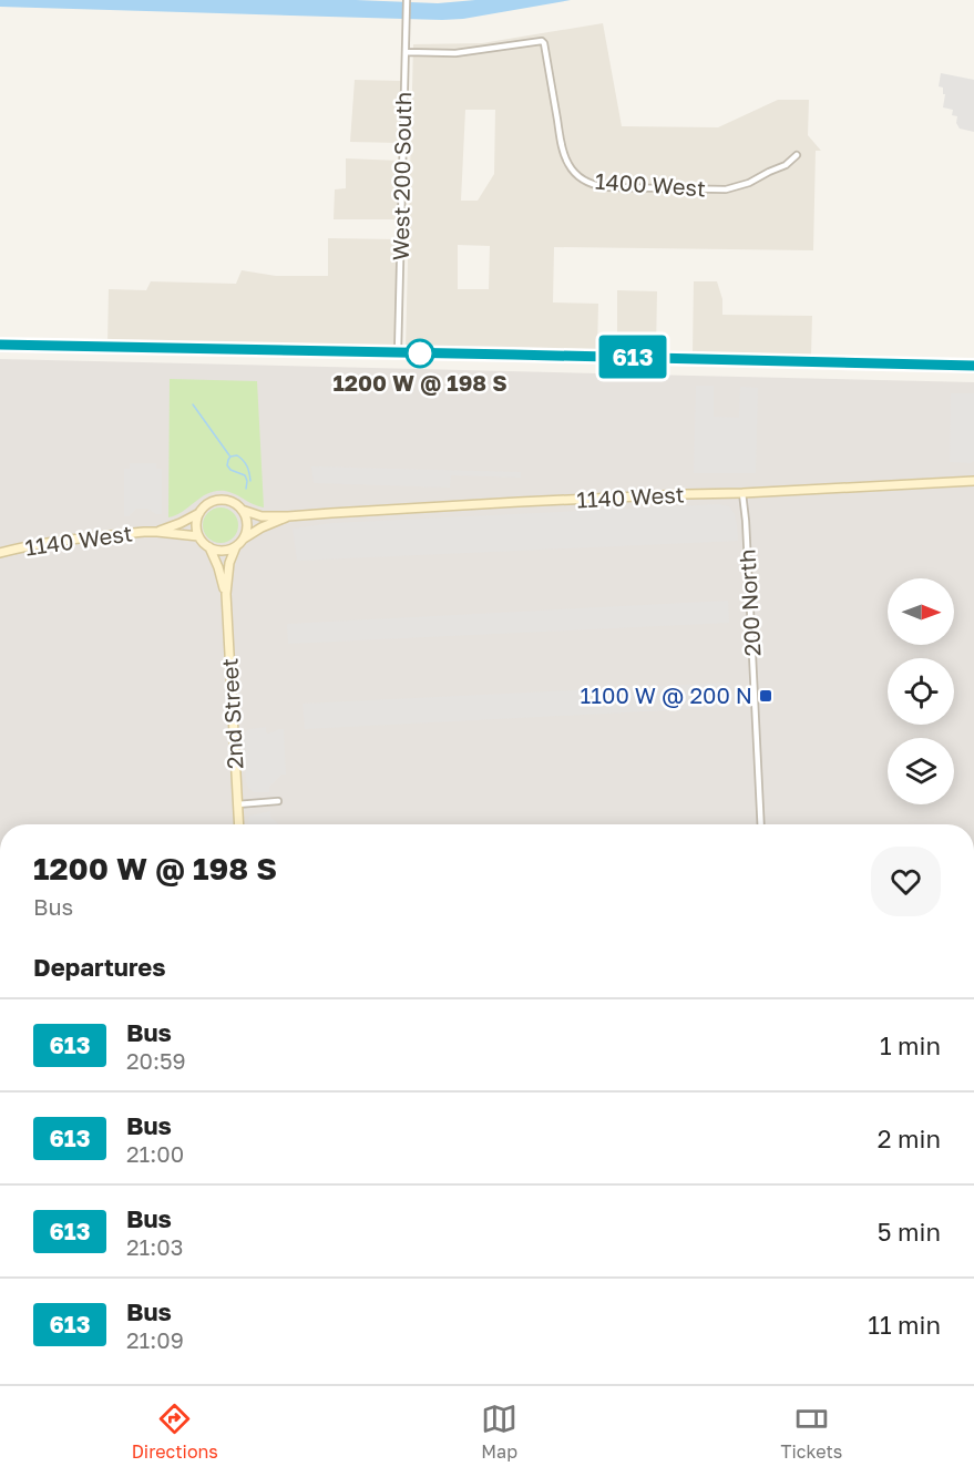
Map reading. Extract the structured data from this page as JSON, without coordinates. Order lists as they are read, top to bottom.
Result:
{
  "streets": {
    "street": [
      "West 200 South",
      "1400 West",
      "1140 West",
      "200 North",
      "2nd Street"
    ]
  },
  "crossings": [
    ["West 200 South", "1400 West"],
    ["1140 West", "200 North"],
    ["1140 West", "2nd Street"]
  ],
  "places": {
    "other": ["1200 W @ 198 S"],
    "transit": ["1100 W @ 200 N"]
  },
  "lines": ["bus line 613"],
  "north": "right",
  "page": {
    "on_map": "613",
    "heading": [
      ["1200 W @ 198 S", "Bus"],
      "Departures"
    ],
    "list": [
      {
        "mark": "613",
        "name": "Bus",
        "note": "20:59",
        "value": "1 min"
      },
      {
        "mark": "613",
        "name": "Bus",
        "note": "21:00",
        "value": "2 min"
      },
      {
        "mark": "613",
        "name": "Bus",
        "note": "21:03",
        "value": "5 min"
      },
      {
        "mark": "613",
        "name": "Bus",
        "note": "21:09",
        "value": "11 min"
      }
    ],
    "tabs": ["Directions", "Map", "Tickets"]
  }
}
